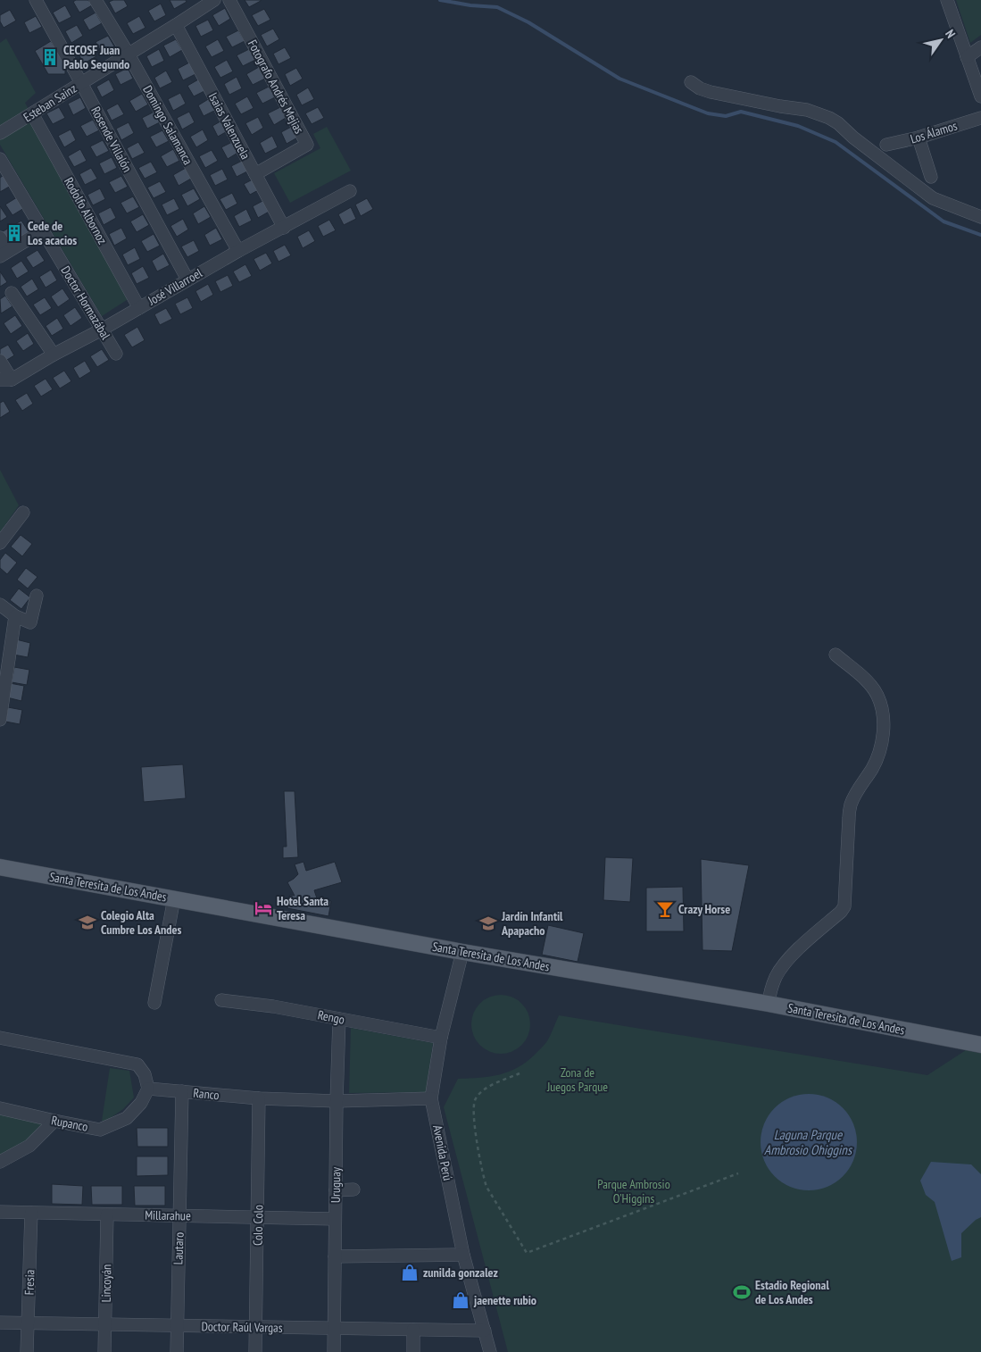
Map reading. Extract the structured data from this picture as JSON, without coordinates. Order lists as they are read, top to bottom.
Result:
{
  "streets": {
    "main road": ["Santa Teresita de Los Andes"],
    "street": [
      "Fotografo Andrés Mejias",
      "Esteban Sainz",
      "Domingo Salamanca",
      "Isaias Valenzuela",
      "Los Álamos",
      "Rosende Villalón",
      "Rodolfo Albornoz",
      "José Villarroel",
      "Doctor Hormazábal",
      "Rengo",
      "Ranco",
      "Rupanco",
      "Avenida Perú",
      "Uruguay",
      "Millarahue",
      "Colo Colo",
      "Lautaro",
      "Fresia",
      "Lincoyán",
      "Doctor Raúl Vargas"
    ]
  },
  "crossings": [
    ["Fotografo Andrés Mejias", "Isaias Valenzuela"],
    ["Esteban Sainz", "Domingo Salamanca"],
    ["Esteban Sainz", "Isaias Valenzuela"],
    ["Esteban Sainz", "Rosende Villalón"],
    ["Esteban Sainz", "Rodolfo Albornoz"],
    ["Domingo Salamanca", "José Villarroel"],
    ["Isaias Valenzuela", "José Villarroel"],
    ["Rosende Villalón", "José Villarroel"],
    ["Rodolfo Albornoz", "José Villarroel"],
    ["José Villarroel", "Doctor Hormazábal"],
    ["Santa Teresita de Los Andes", "Avenida Perú"],
    ["Rengo", "Avenida Perú"],
    ["Rengo", "Uruguay"],
    ["Ranco", "Rupanco"],
    ["Ranco", "Avenida Perú"],
    ["Ranco", "Uruguay"],
    ["Ranco", "Colo Colo"],
    ["Ranco", "Lautaro"],
    ["Avenida Perú", "Doctor Raúl Vargas"],
    ["Uruguay", "Millarahue"],
    ["Uruguay", "Doctor Raúl Vargas"],
    ["Millarahue", "Colo Colo"],
    ["Millarahue", "Lautaro"],
    ["Millarahue", "Fresia"],
    ["Millarahue", "Lincoyán"],
    ["Colo Colo", "Doctor Raúl Vargas"],
    ["Lautaro", "Doctor Raúl Vargas"],
    ["Fresia", "Doctor Raúl Vargas"],
    ["Lincoyán", "Doctor Raúl Vargas"]
  ],
  "water": ["Laguna Parque Ambrosio Ohiggins"],
  "parks": ["Zona de Juegos Parque", "Parque Ambrosio O'Higgins"],
  "places": {
    "building": ["CECOSF Juan Pablo Segundo", "Cede de Los acacios"],
    "hotel": ["Hotel Santa Teresa"],
    "bar": ["Crazy Horse"],
    "school or university": ["Colegio Alta Cumbre Los Andes", "Jardín Infantil Apapacho"],
    "shop": ["zunilda gonzalez", "jaenette rubio"],
    "sports": ["Estadio Regional de Los Andes"]
  },
  "north": "top right"
}
